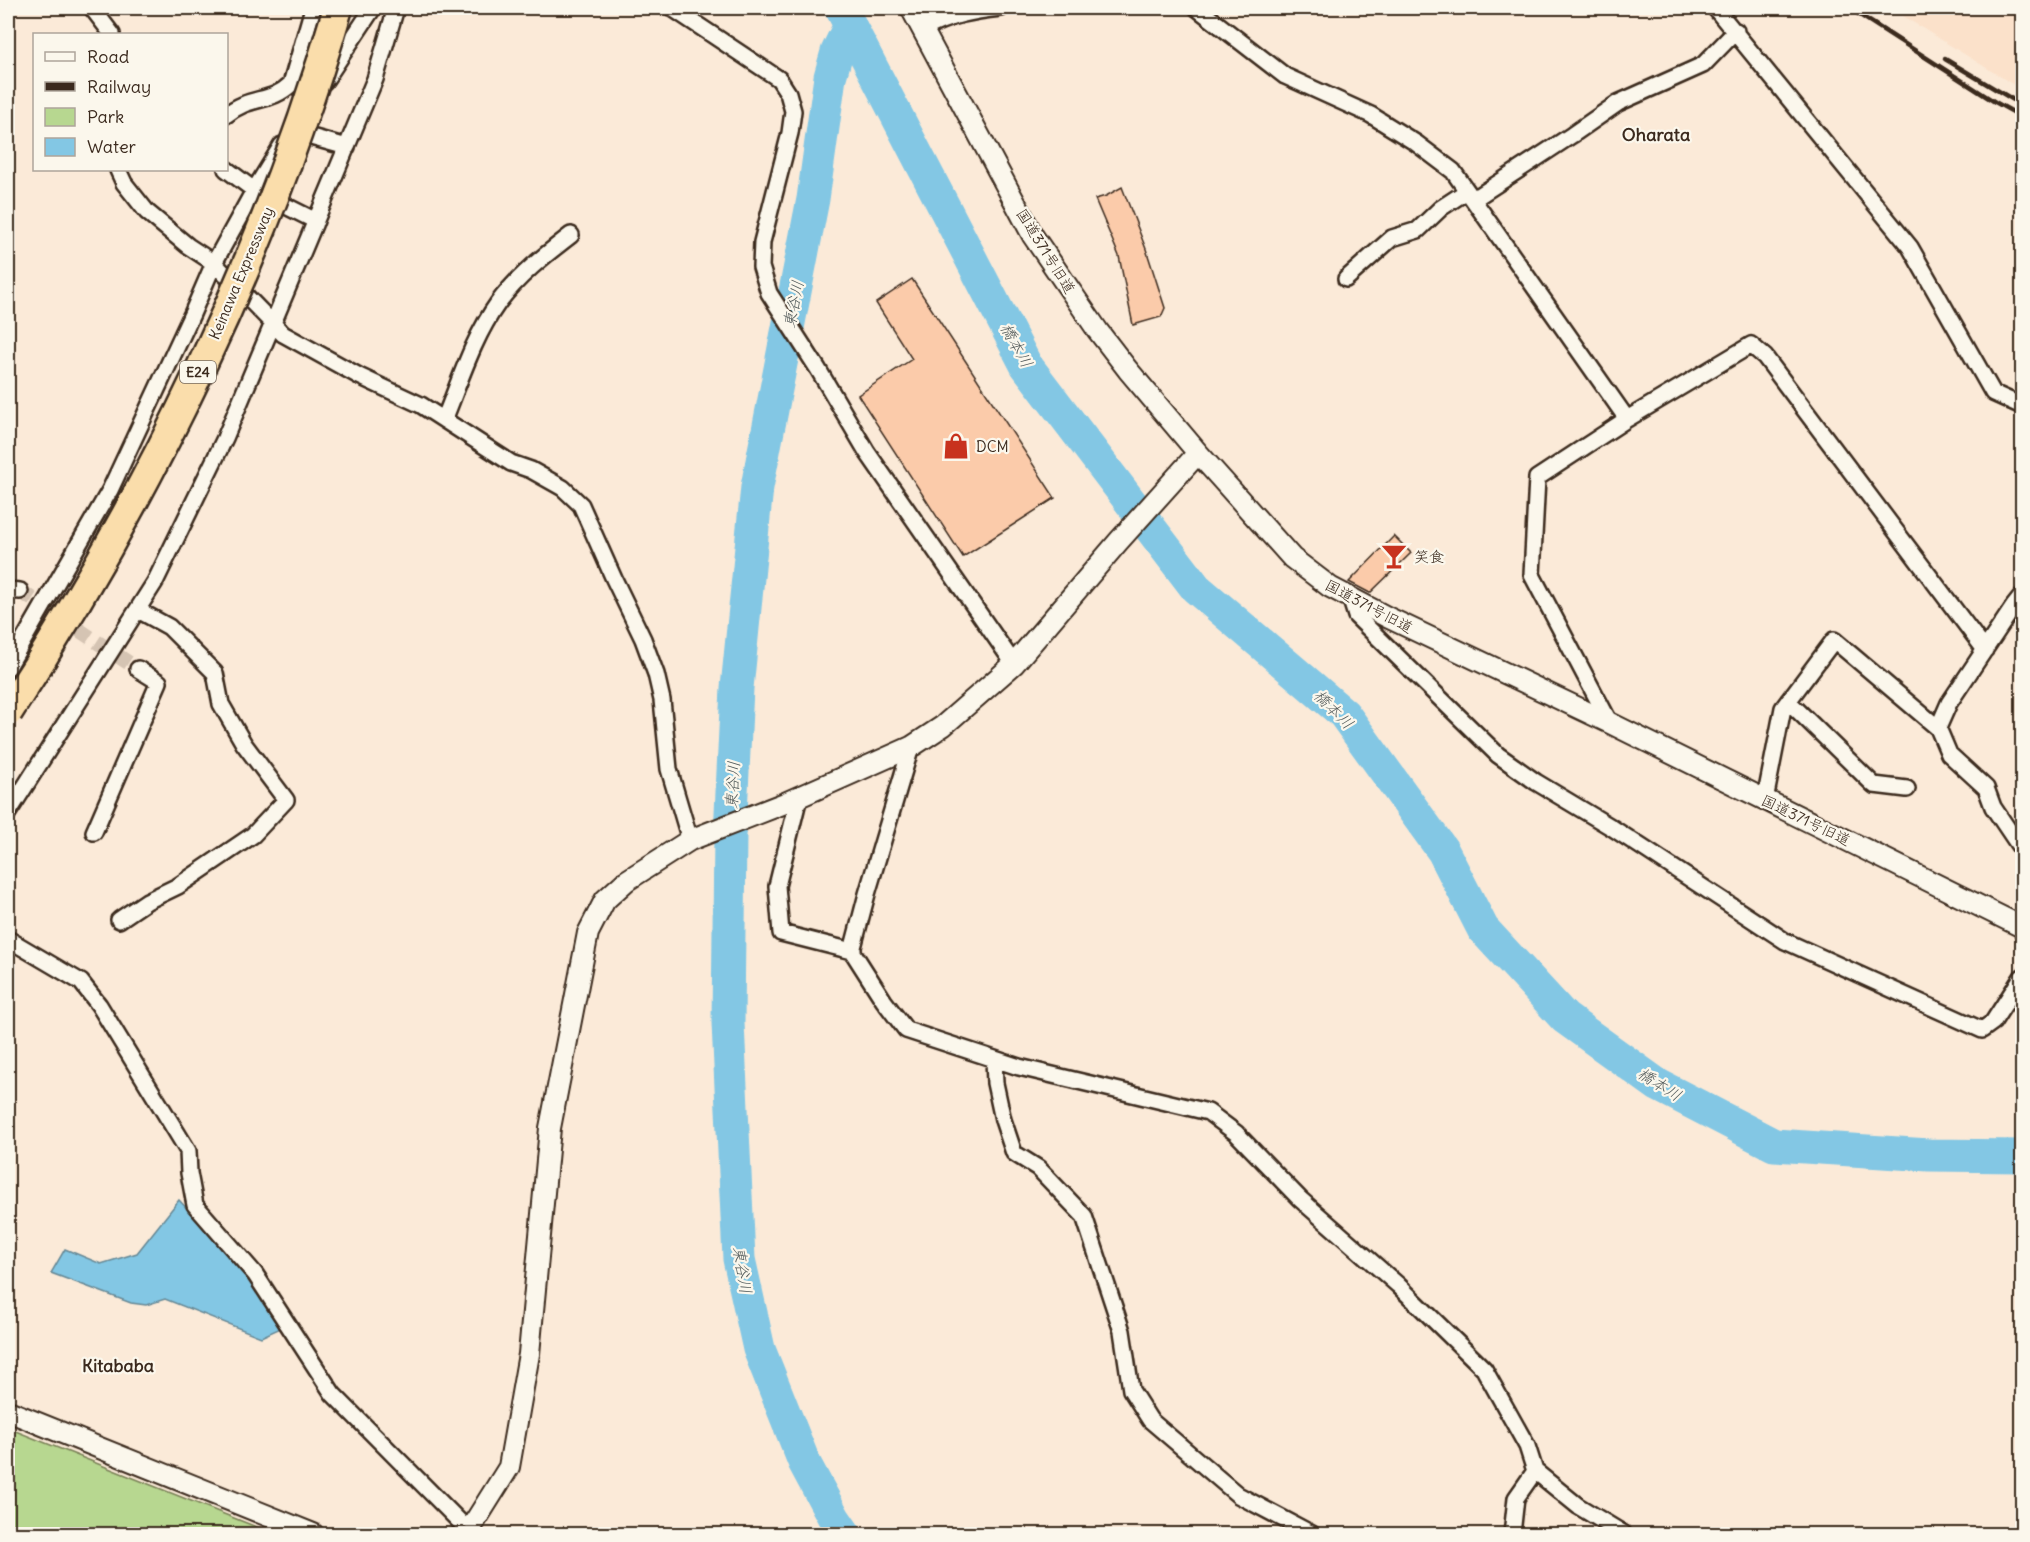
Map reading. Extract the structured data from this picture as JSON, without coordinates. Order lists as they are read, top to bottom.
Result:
{
  "streets": {
    "highway": ["Keinawa Expressway", "E24"],
    "street": ["国道371号旧道"]
  },
  "districts": ["Oharata", "Kitababa"],
  "water": ["東谷川", "橋本川"],
  "places": {
    "shop": ["DCM"],
    "bar": ["笑食"]
  },
  "legend": [
    "Road",
    "Railway",
    "Park",
    "Water"
  ]
}
